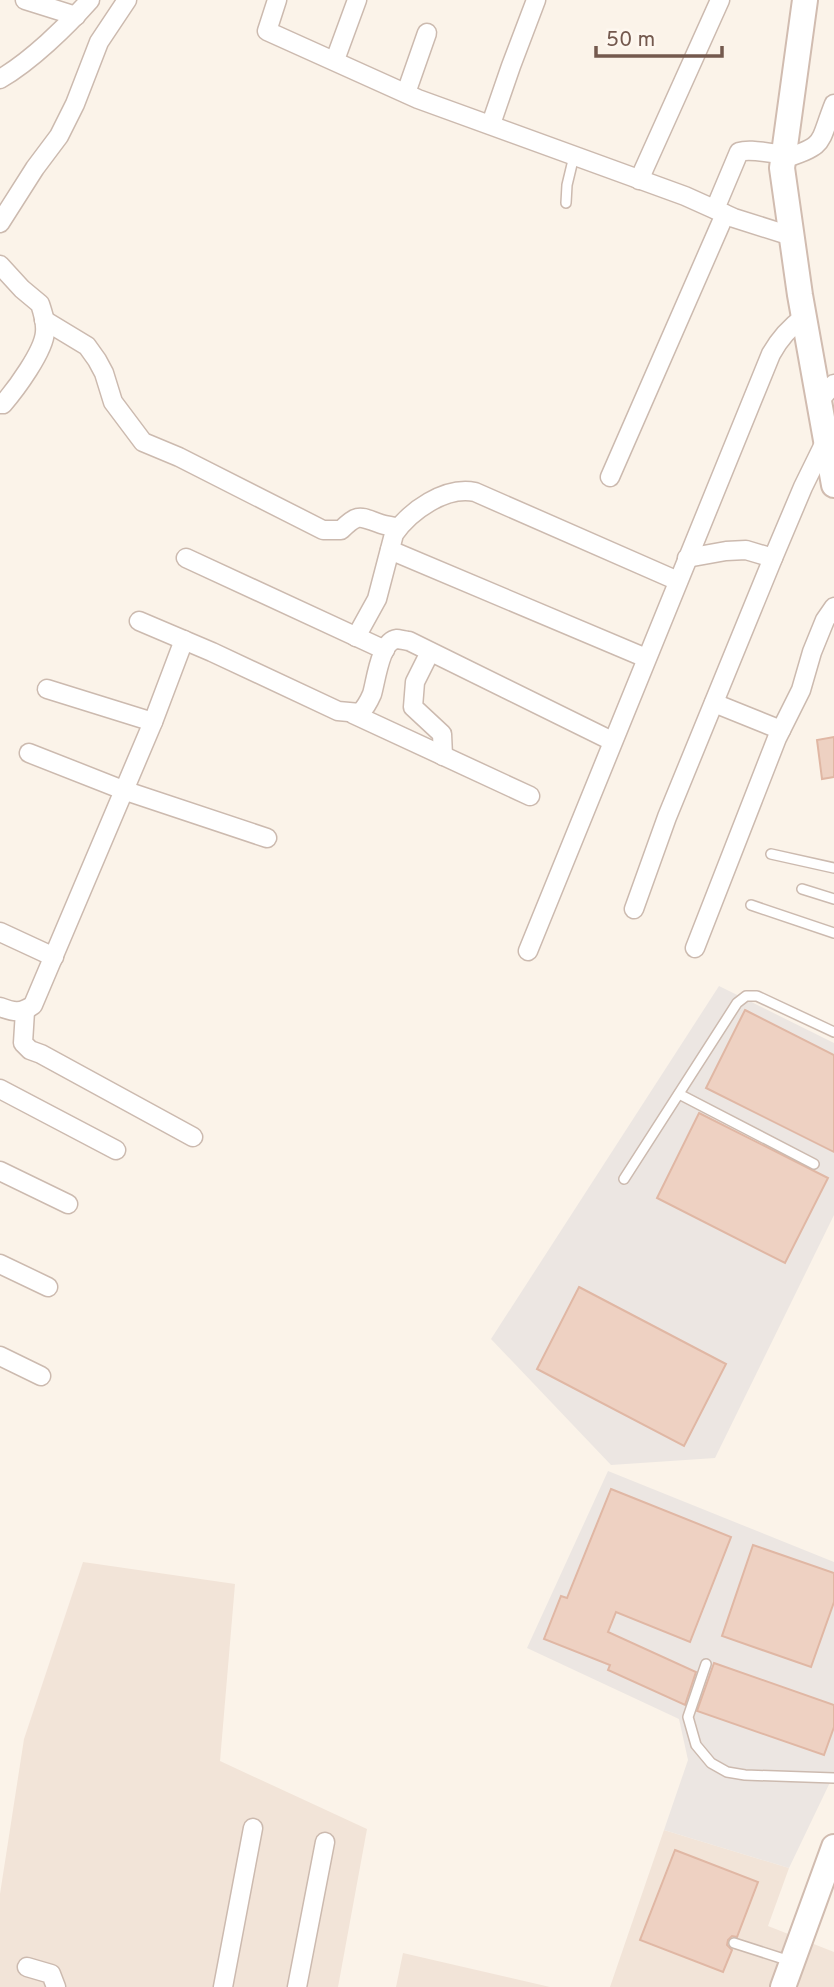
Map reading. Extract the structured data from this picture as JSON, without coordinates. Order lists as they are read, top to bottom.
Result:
{
  "scale_bar": "50 m"
}
